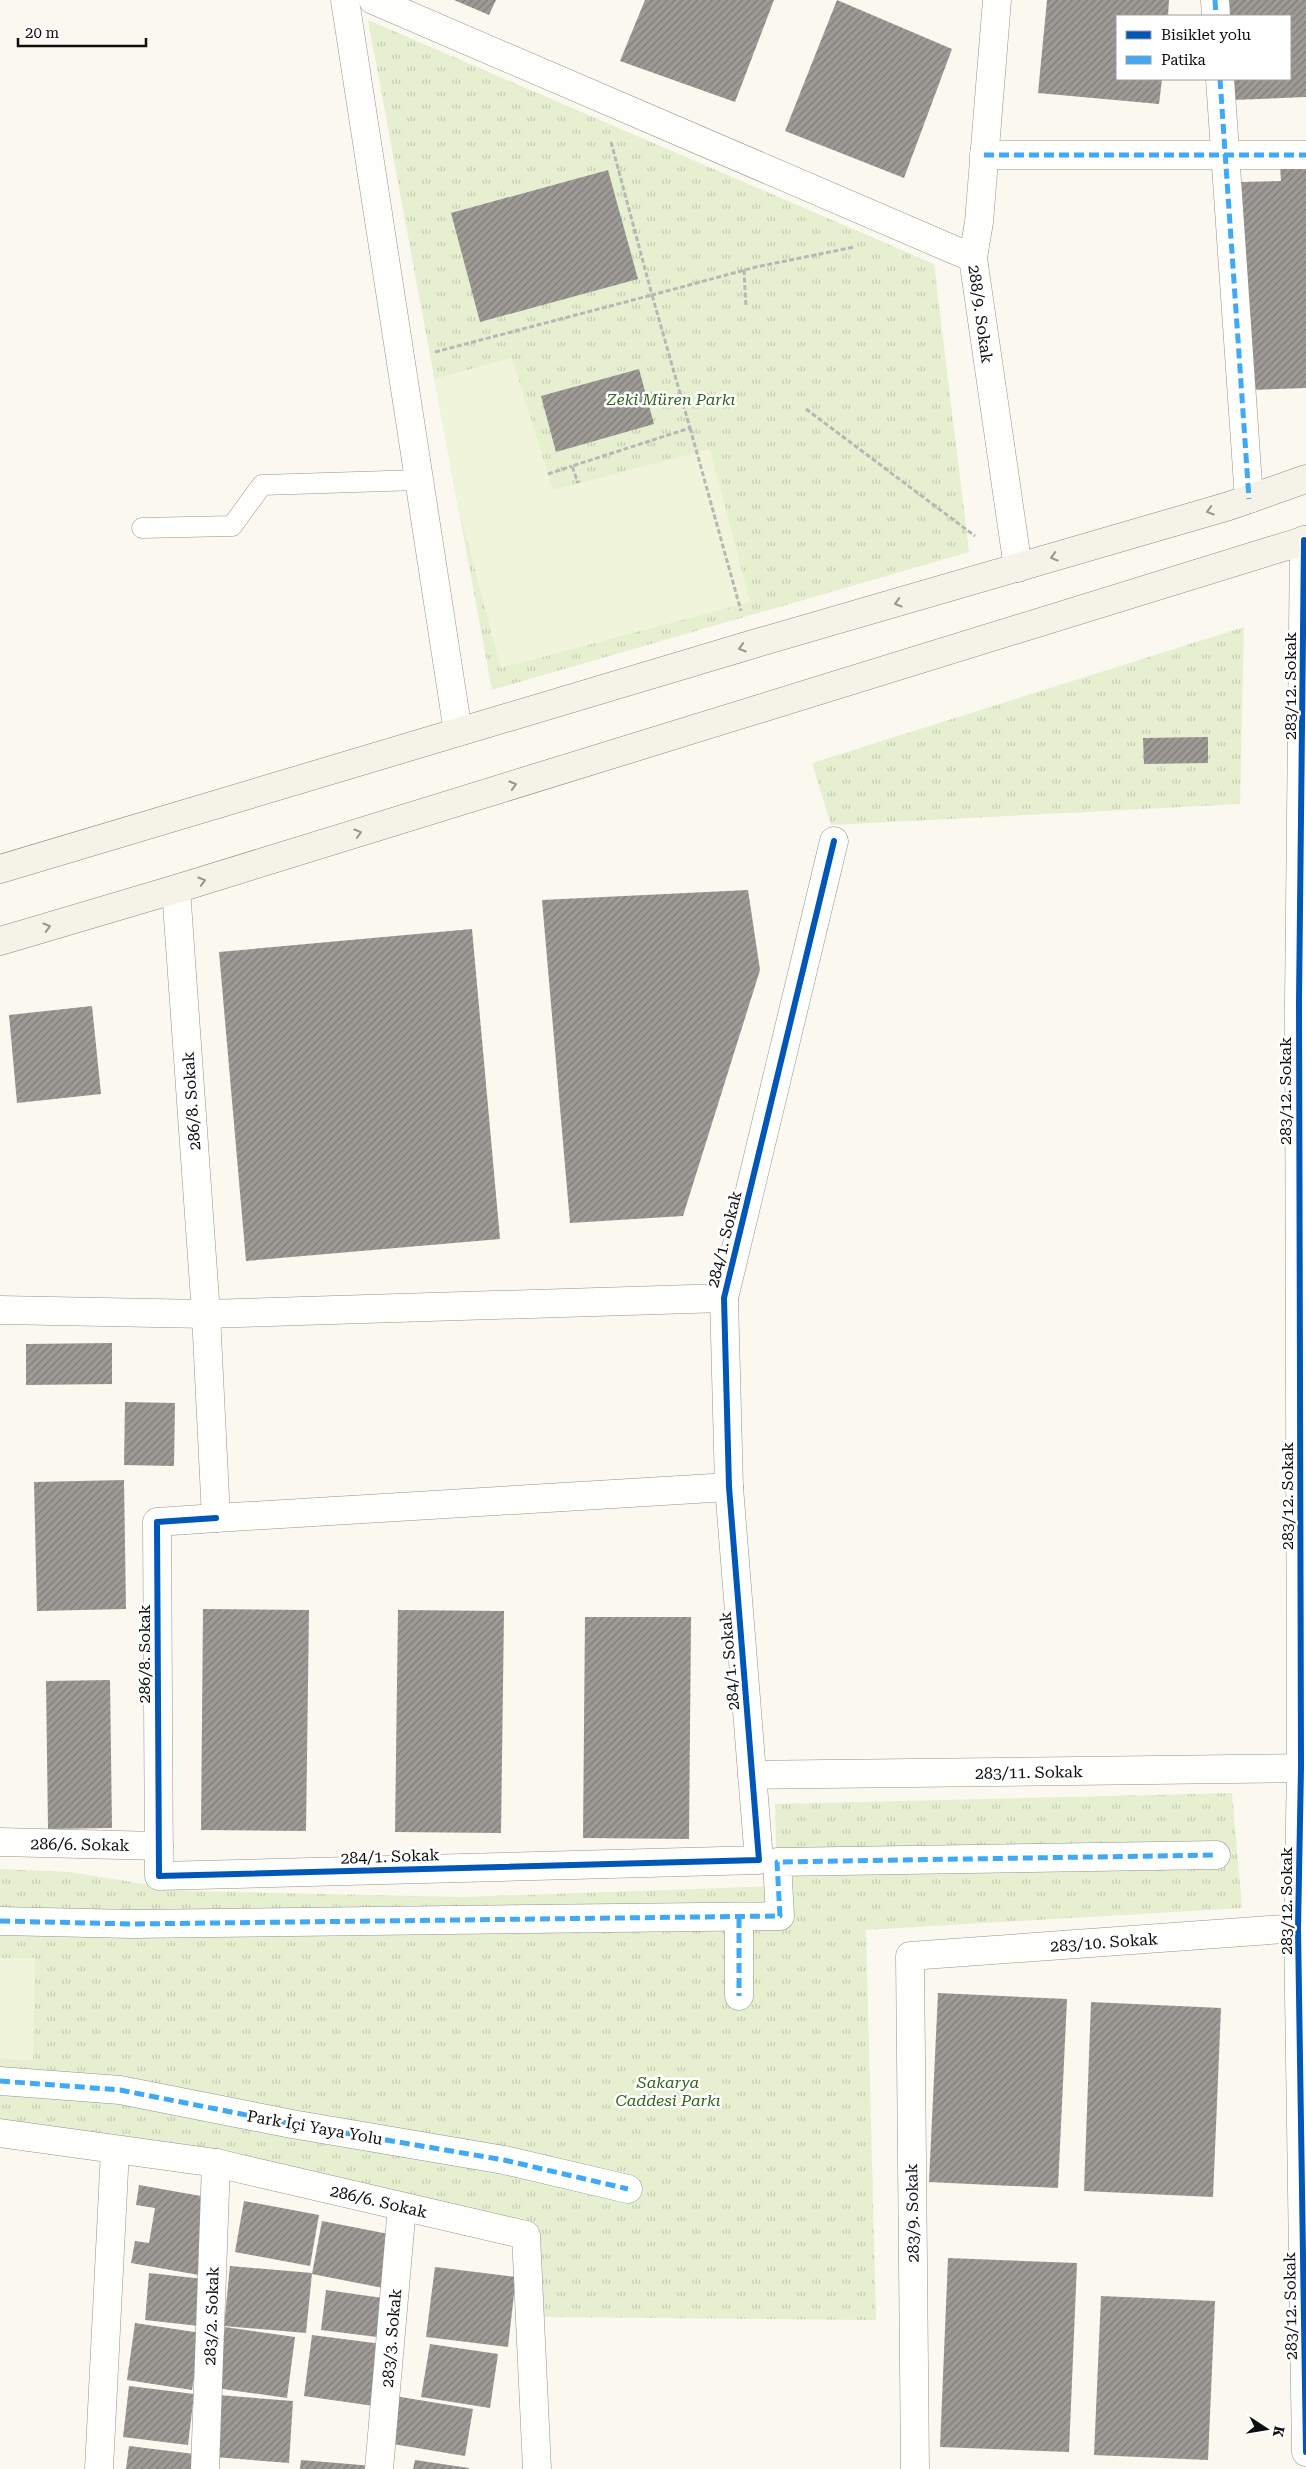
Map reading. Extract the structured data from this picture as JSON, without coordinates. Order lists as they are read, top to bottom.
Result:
{
  "streets": {
    "street": [
      "288/9. Sokak",
      "283/12. Sokak",
      "286/8. Sokak",
      "284/1. Sokak",
      "283/11. Sokak",
      "286/6. Sokak",
      "283/10. Sokak",
      "Park İçi Yaya Yolu",
      "283/9. Sokak",
      "283/2. Sokak",
      "283/3. Sokak"
    ]
  },
  "crossings": [
    ["283/12. Sokak", "283/11. Sokak"],
    ["283/12. Sokak", "283/10. Sokak"],
    ["286/8. Sokak", "284/1. Sokak"],
    ["286/8. Sokak", "286/6. Sokak"],
    ["284/1. Sokak", "283/11. Sokak"],
    ["284/1. Sokak", "286/6. Sokak"],
    ["286/6. Sokak", "283/2. Sokak"],
    ["286/6. Sokak", "283/3. Sokak"],
    ["283/10. Sokak", "283/9. Sokak"]
  ],
  "parks": ["Zeki Müren Parkı", "Sakarya Caddesi Parkı"],
  "legend": ["Bisiklet yolu", "Patika"],
  "scale_bar": "20 m",
  "north": "right"
}
